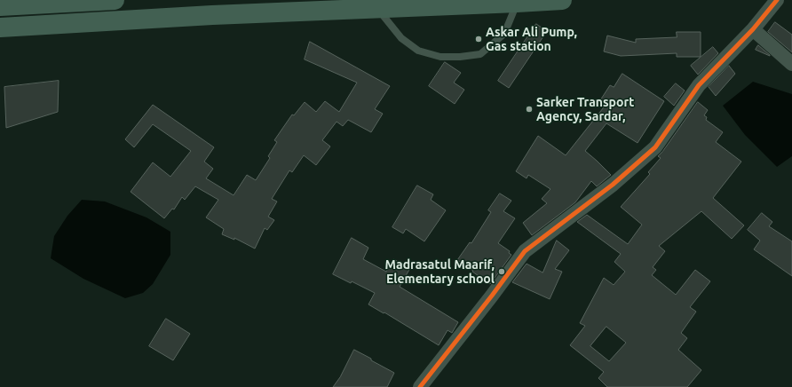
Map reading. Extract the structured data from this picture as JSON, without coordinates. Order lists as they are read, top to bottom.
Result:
{
  "places": ["Askar Ali Pump, Gas station", "Sarker Transport Agency, Sardar,", "Madrasatul Maarif, Elementary school"]
}
